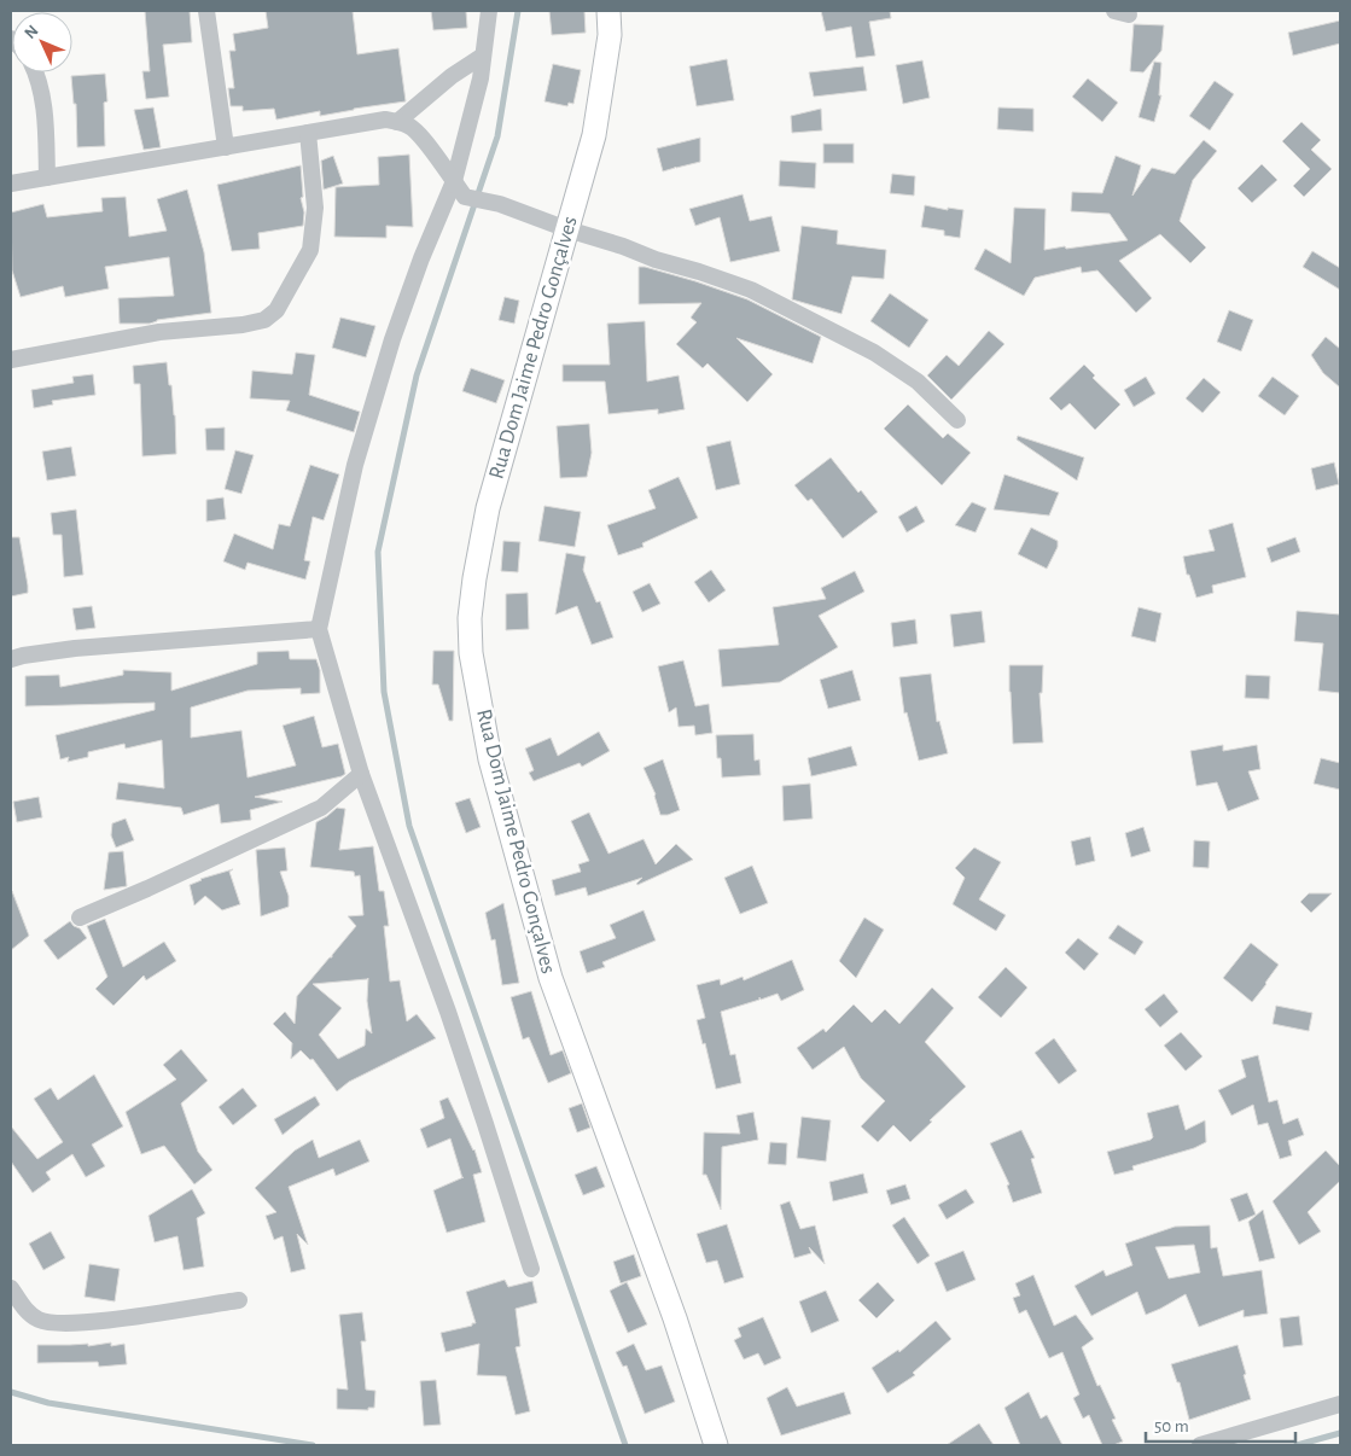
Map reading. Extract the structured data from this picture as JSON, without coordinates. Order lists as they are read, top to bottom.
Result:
{
  "streets": {
    "main road": ["Rua Dom Jaime Pedro Gonçalves"]
  },
  "scale_bar": "50 m",
  "north": "top left"
}
